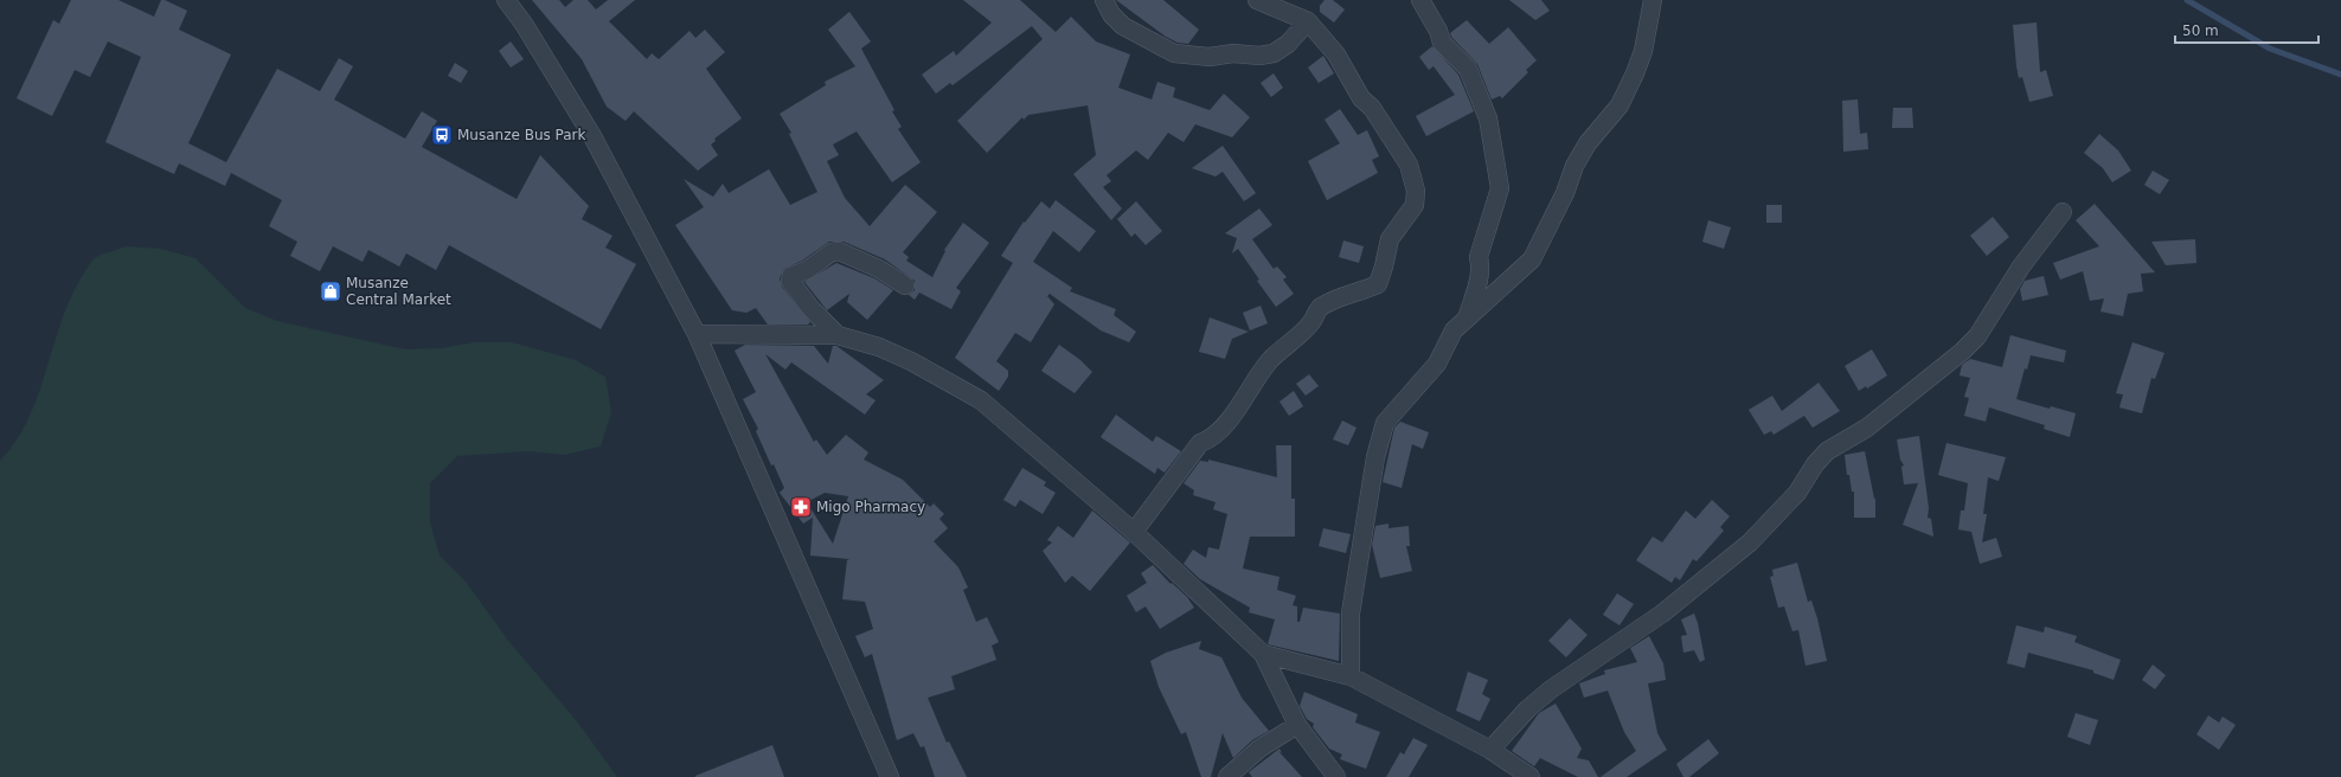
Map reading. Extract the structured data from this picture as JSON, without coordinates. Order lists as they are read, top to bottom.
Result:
{
  "places": {
    "bus stop": ["Musanze Bus Park"],
    "shop": ["Musanze Central Market"],
    "pharmacy": ["Migo Pharmacy"]
  },
  "scale_bar": "50 m"
}
